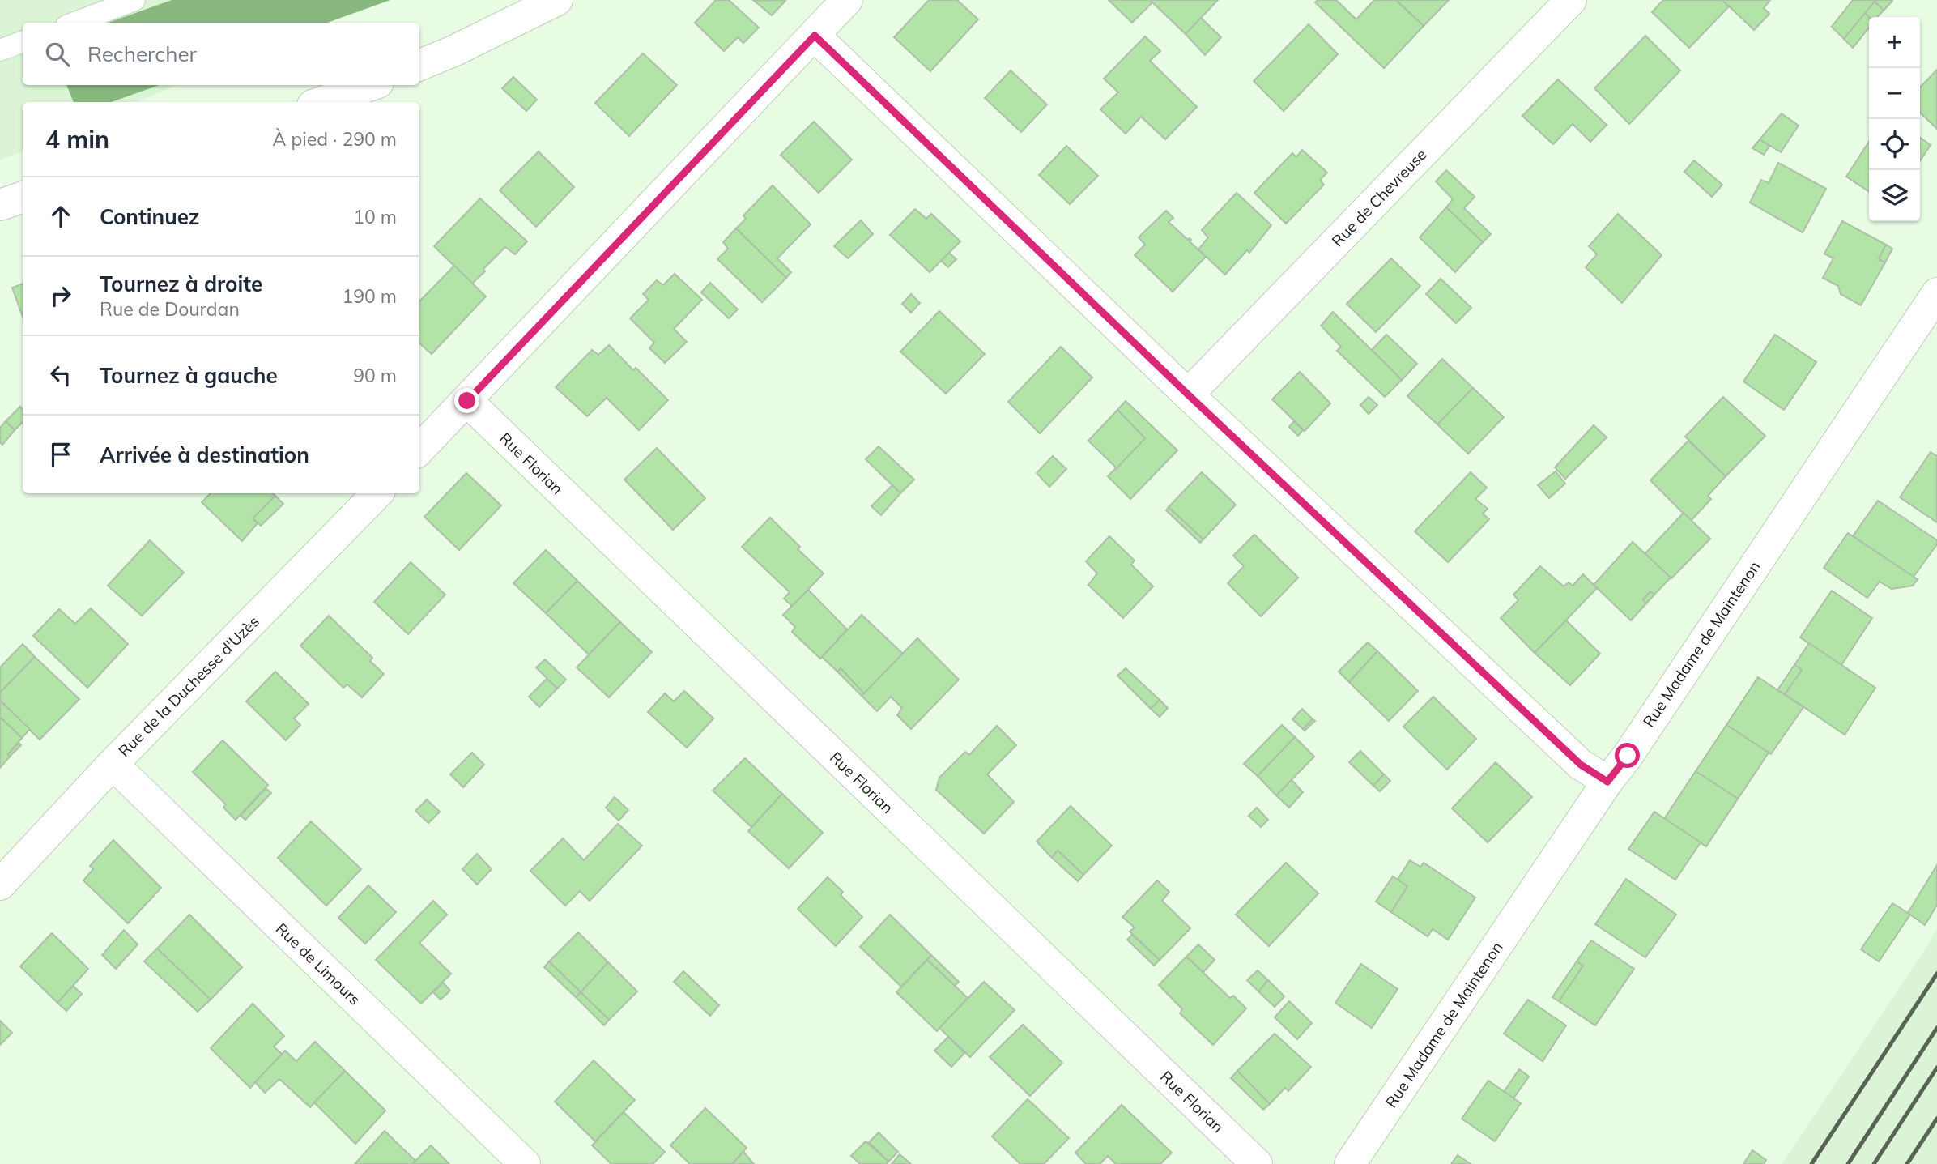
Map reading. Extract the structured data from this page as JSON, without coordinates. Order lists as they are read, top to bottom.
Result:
{
  "streets": {
    "street": [
      "Rue de Chevreuse",
      "Rue Florian",
      "Rue Madame de Maintenon",
      "Rue de la Duchesse d'Uzès",
      "Rue de Limours"
    ]
  },
  "crossings": [
    ["Rue de la Duchesse d'Uzès", "Rue de Limours"]
  ],
  "page": {
    "map_buttons": ["+", "−"],
    "search": "Rechercher",
    "heading": ["4 min", "À pied · 290 m"],
    "list": [
      ["Continuez", "10 m"],
      ["Tournez à droite", "Rue de Dourdan", "190 m"],
      ["Tournez à gauche", "90 m"],
      "Arrivée à destination"
    ]
  }
}
